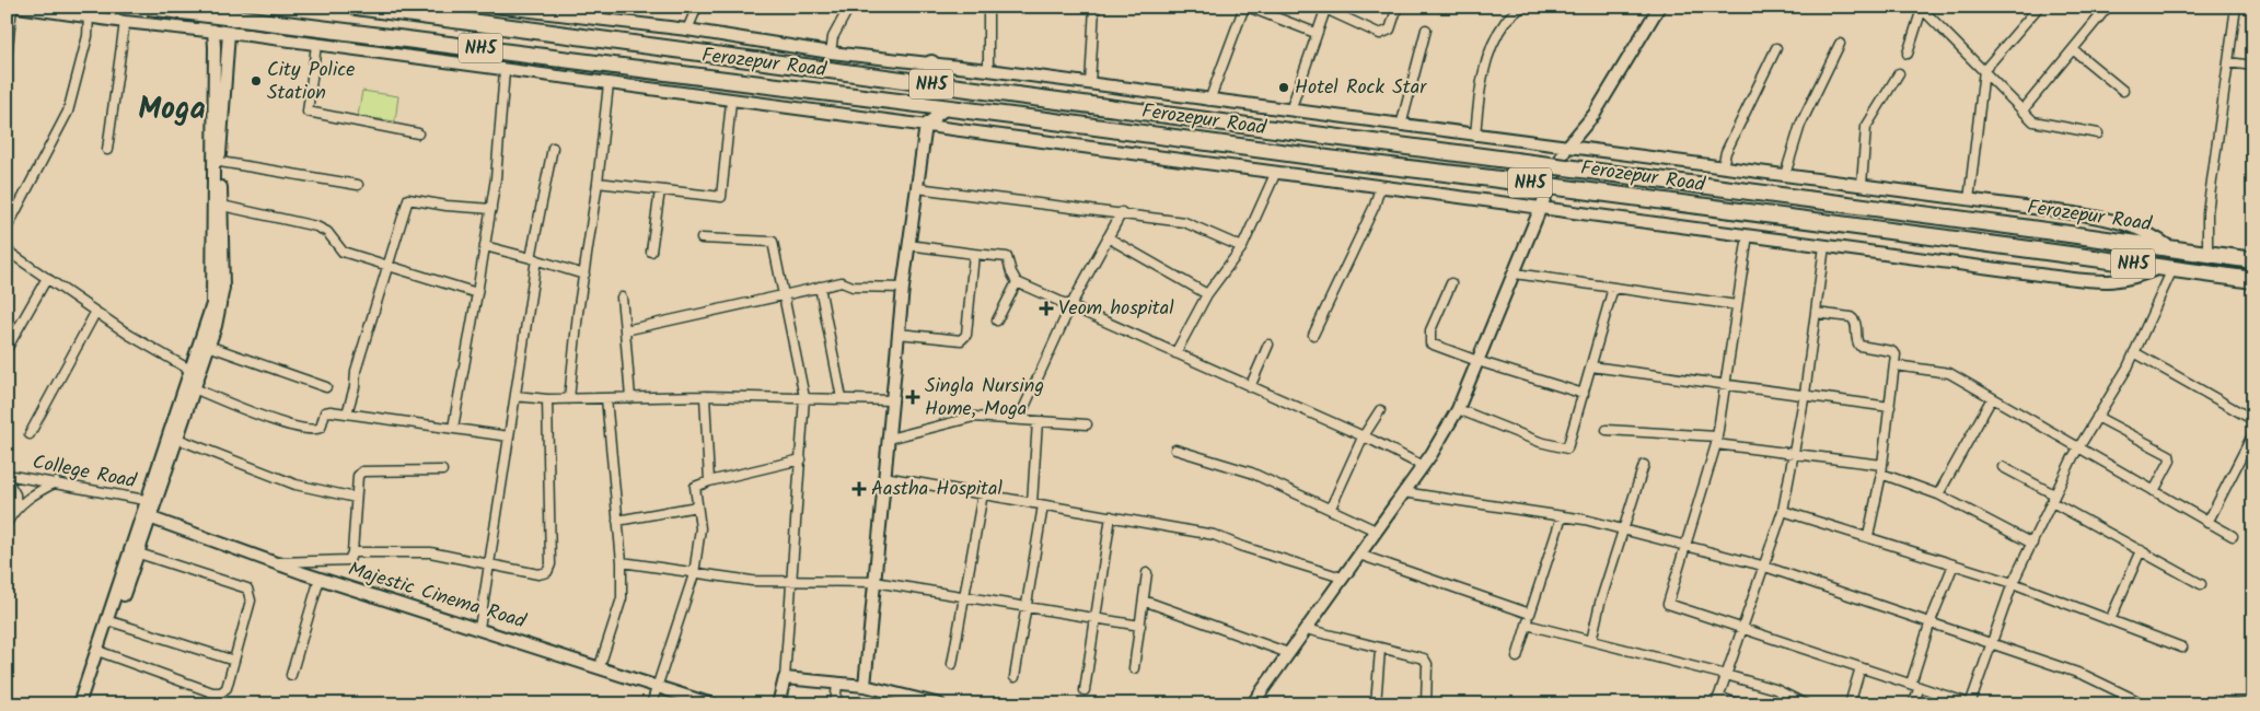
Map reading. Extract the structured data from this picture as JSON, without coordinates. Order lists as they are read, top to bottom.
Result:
{
  "streets": {
    "highway": ["NH5", "Ferozepur Road"],
    "street": ["College Road", "Majestic Cinema Road"]
  },
  "districts": ["Moga"],
  "places": {
    "other": ["City Police Station", "Hotel Rock Star"],
    "health": ["Veom hospital", "Singla Nursing Home, Moga", "Aastha Hospital"]
  }
}
